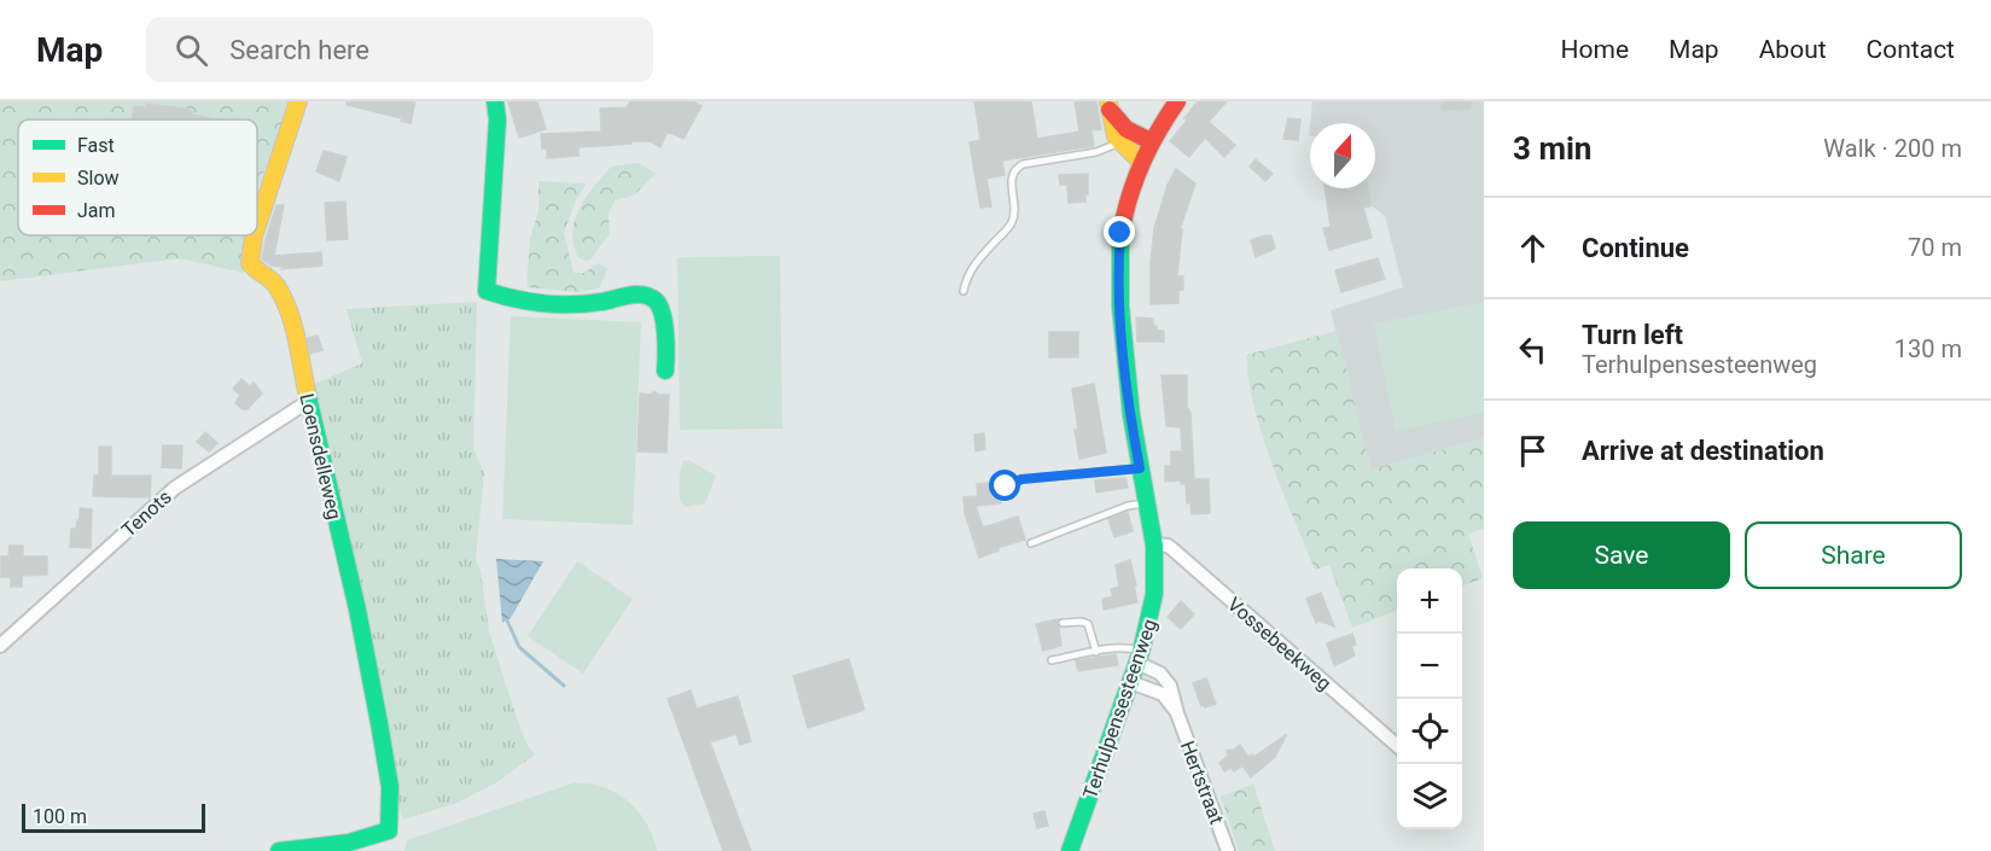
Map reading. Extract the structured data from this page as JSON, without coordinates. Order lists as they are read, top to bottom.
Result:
{
  "streets": {
    "street": [
      "Loensdelleweg",
      "Tenots",
      "Vossebeekweg",
      "Terhulpensesteenweg",
      "Hertstraat"
    ]
  },
  "crossings": [
    ["Loensdelleweg", "Tenots"],
    ["Vossebeekweg", "Terhulpensesteenweg"],
    ["Terhulpensesteenweg", "Hertstraat"]
  ],
  "legend": ["Fast", "Slow", "Jam"],
  "scale_bar": "100 m",
  "north": "top",
  "page": {
    "header": "Map",
    "search": "Search here",
    "nav": [
      "Home",
      "Map",
      "About",
      "Contact"
    ],
    "heading": ["3 min", "Walk · 200 m"],
    "list": [
      ["Continue", "70 m"],
      ["Turn left", "Terhulpensesteenweg", "130 m"],
      "Arrive at destination"
    ],
    "buttons": ["Save", "Share"],
    "map_buttons": ["+", "−"],
    "scale": "100 m"
  }
}
